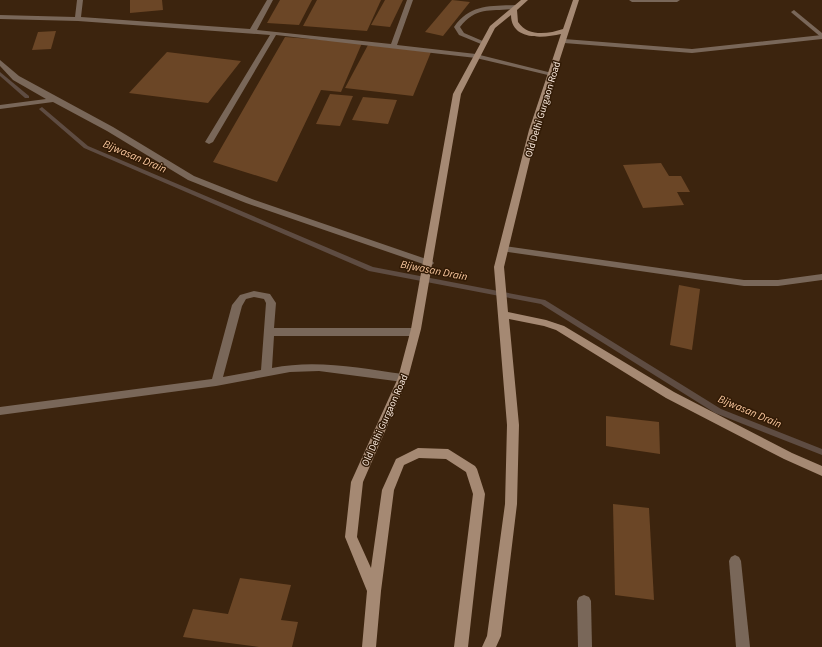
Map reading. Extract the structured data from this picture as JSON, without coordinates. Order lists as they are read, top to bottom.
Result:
{
  "streets": {
    "main road": ["Old Delhi Gurgaon Road"]
  },
  "water": ["Bijwasan Drain"]
}
